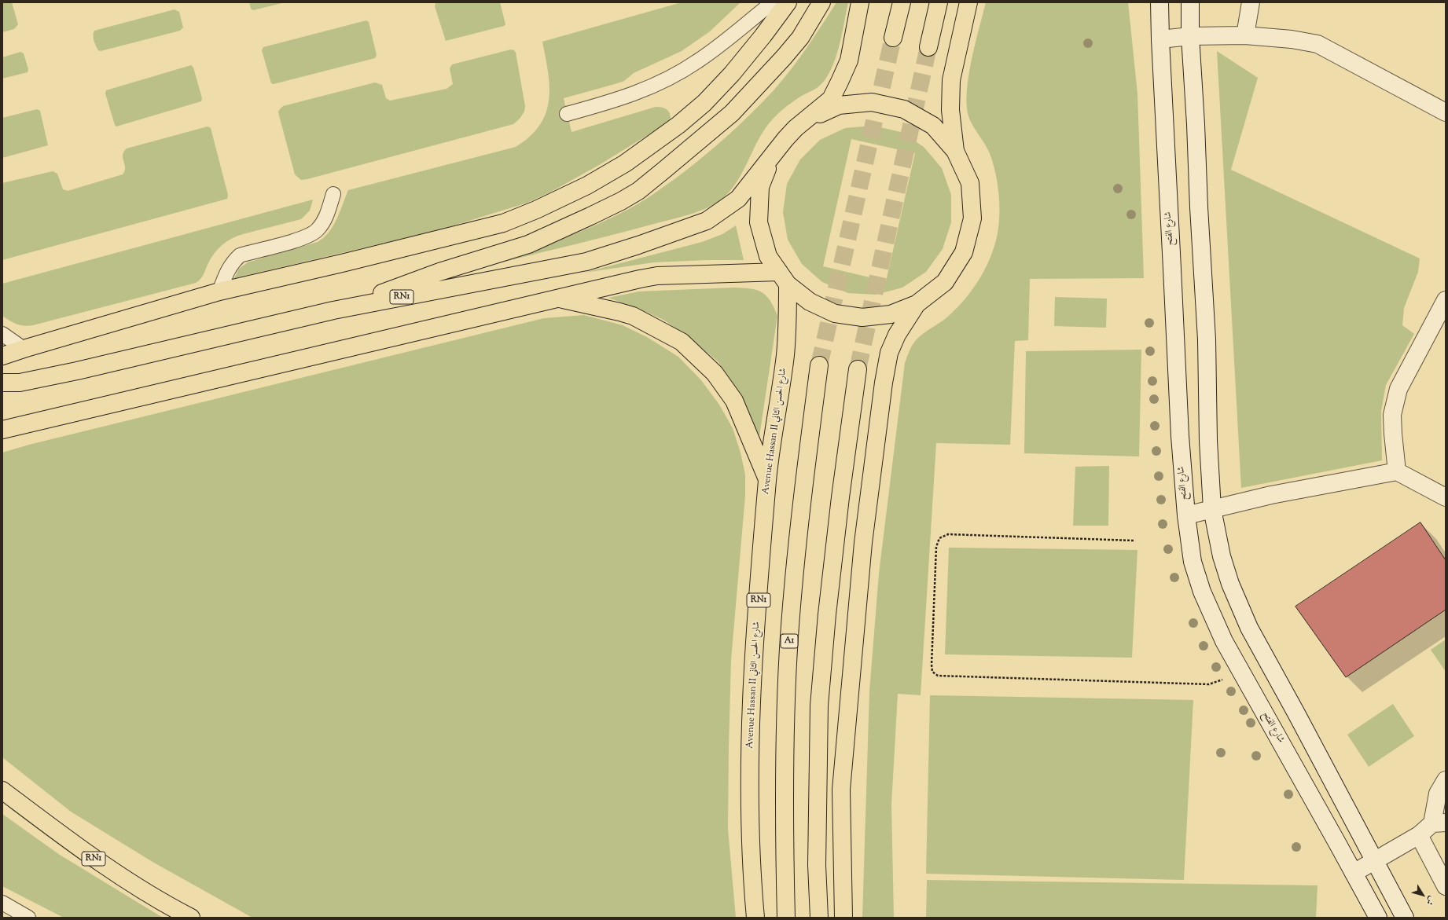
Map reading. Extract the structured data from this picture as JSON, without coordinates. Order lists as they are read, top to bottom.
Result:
{
  "streets": {
    "highway": ["RN1", "Avenue Hassan II شارع الحسن الثاني", "A1"],
    "street": ["شارع الفتح"]
  },
  "north": "bottom right"
}
